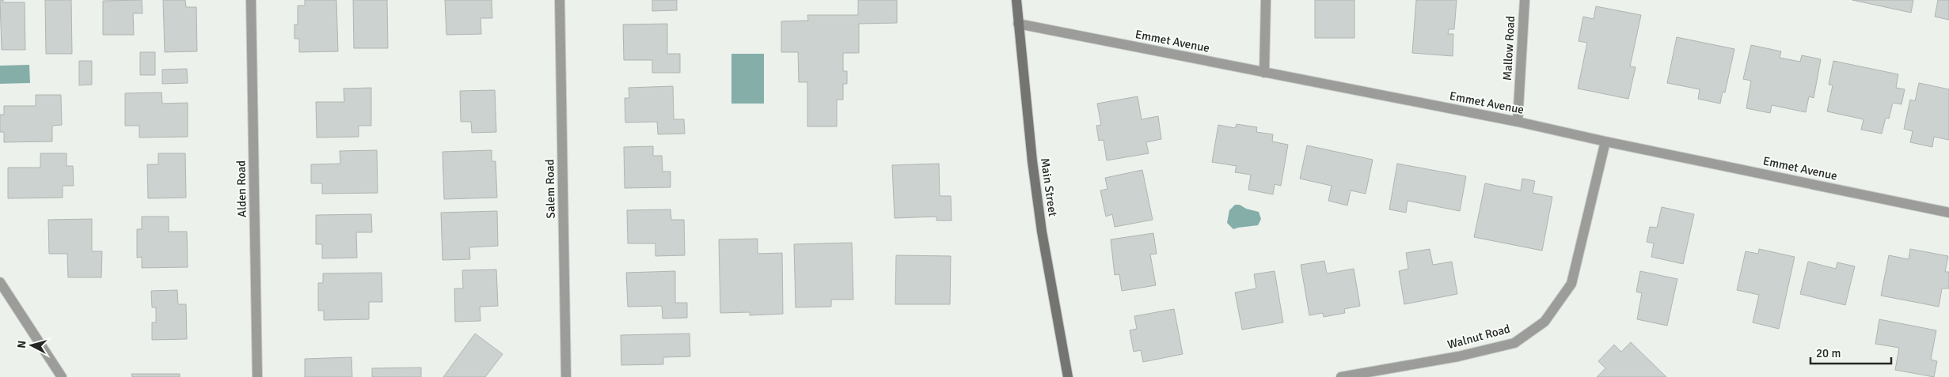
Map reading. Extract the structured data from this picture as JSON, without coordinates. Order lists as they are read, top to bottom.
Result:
{
  "streets": {
    "main road": ["Main Street"],
    "street": [
      "Emmet Avenue",
      "Mallow Road",
      "Alden Road",
      "Salem Road",
      "Walnut Road"
    ]
  },
  "crossings": [
    ["Emmet Avenue", "Mallow Road"],
    ["Emmet Avenue", "Main Street"],
    ["Emmet Avenue", "Walnut Road"]
  ],
  "scale_bar": "20 m",
  "north": "left"
}
